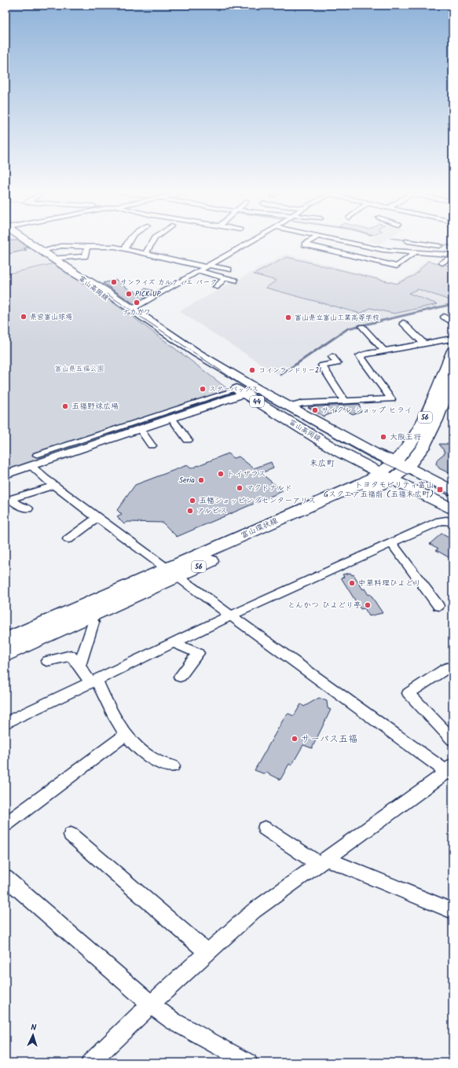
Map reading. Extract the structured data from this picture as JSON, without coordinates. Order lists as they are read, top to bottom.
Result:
{
  "streets": {
    "main road": [
      "富山高岡線",
      "44",
      "56",
      "富山環状線"
    ]
  },
  "crossings": [
    ["富山高岡線", "44"],
    ["富山高岡線", "富山環状線"]
  ],
  "districts": ["末広町"],
  "parks": ["富山県五福公園"],
  "places": {
    "other": [
      "サンライズ カルティエ パーク",
      "PICK UP",
      "ナカガワ",
      "県営富山球場",
      "富山県立富山工業高等学校",
      "コインランドリー21",
      "スターバックス",
      "五福野球広場",
      "サイクル ショップ ヒライ",
      "大阪王将",
      "トイザラス",
      "Seria",
      "マクドナルド",
      "五幅ショッピングセンターアリス",
      "アルビス",
      "中華料理ひよどり",
      "とんかつ ひよどり亭",
      "サーパス五福"
    ],
    "transit": ["トヨタモビリティ富山 Gスクエア五福前 (五福末広町)"]
  },
  "north": "top"
}
